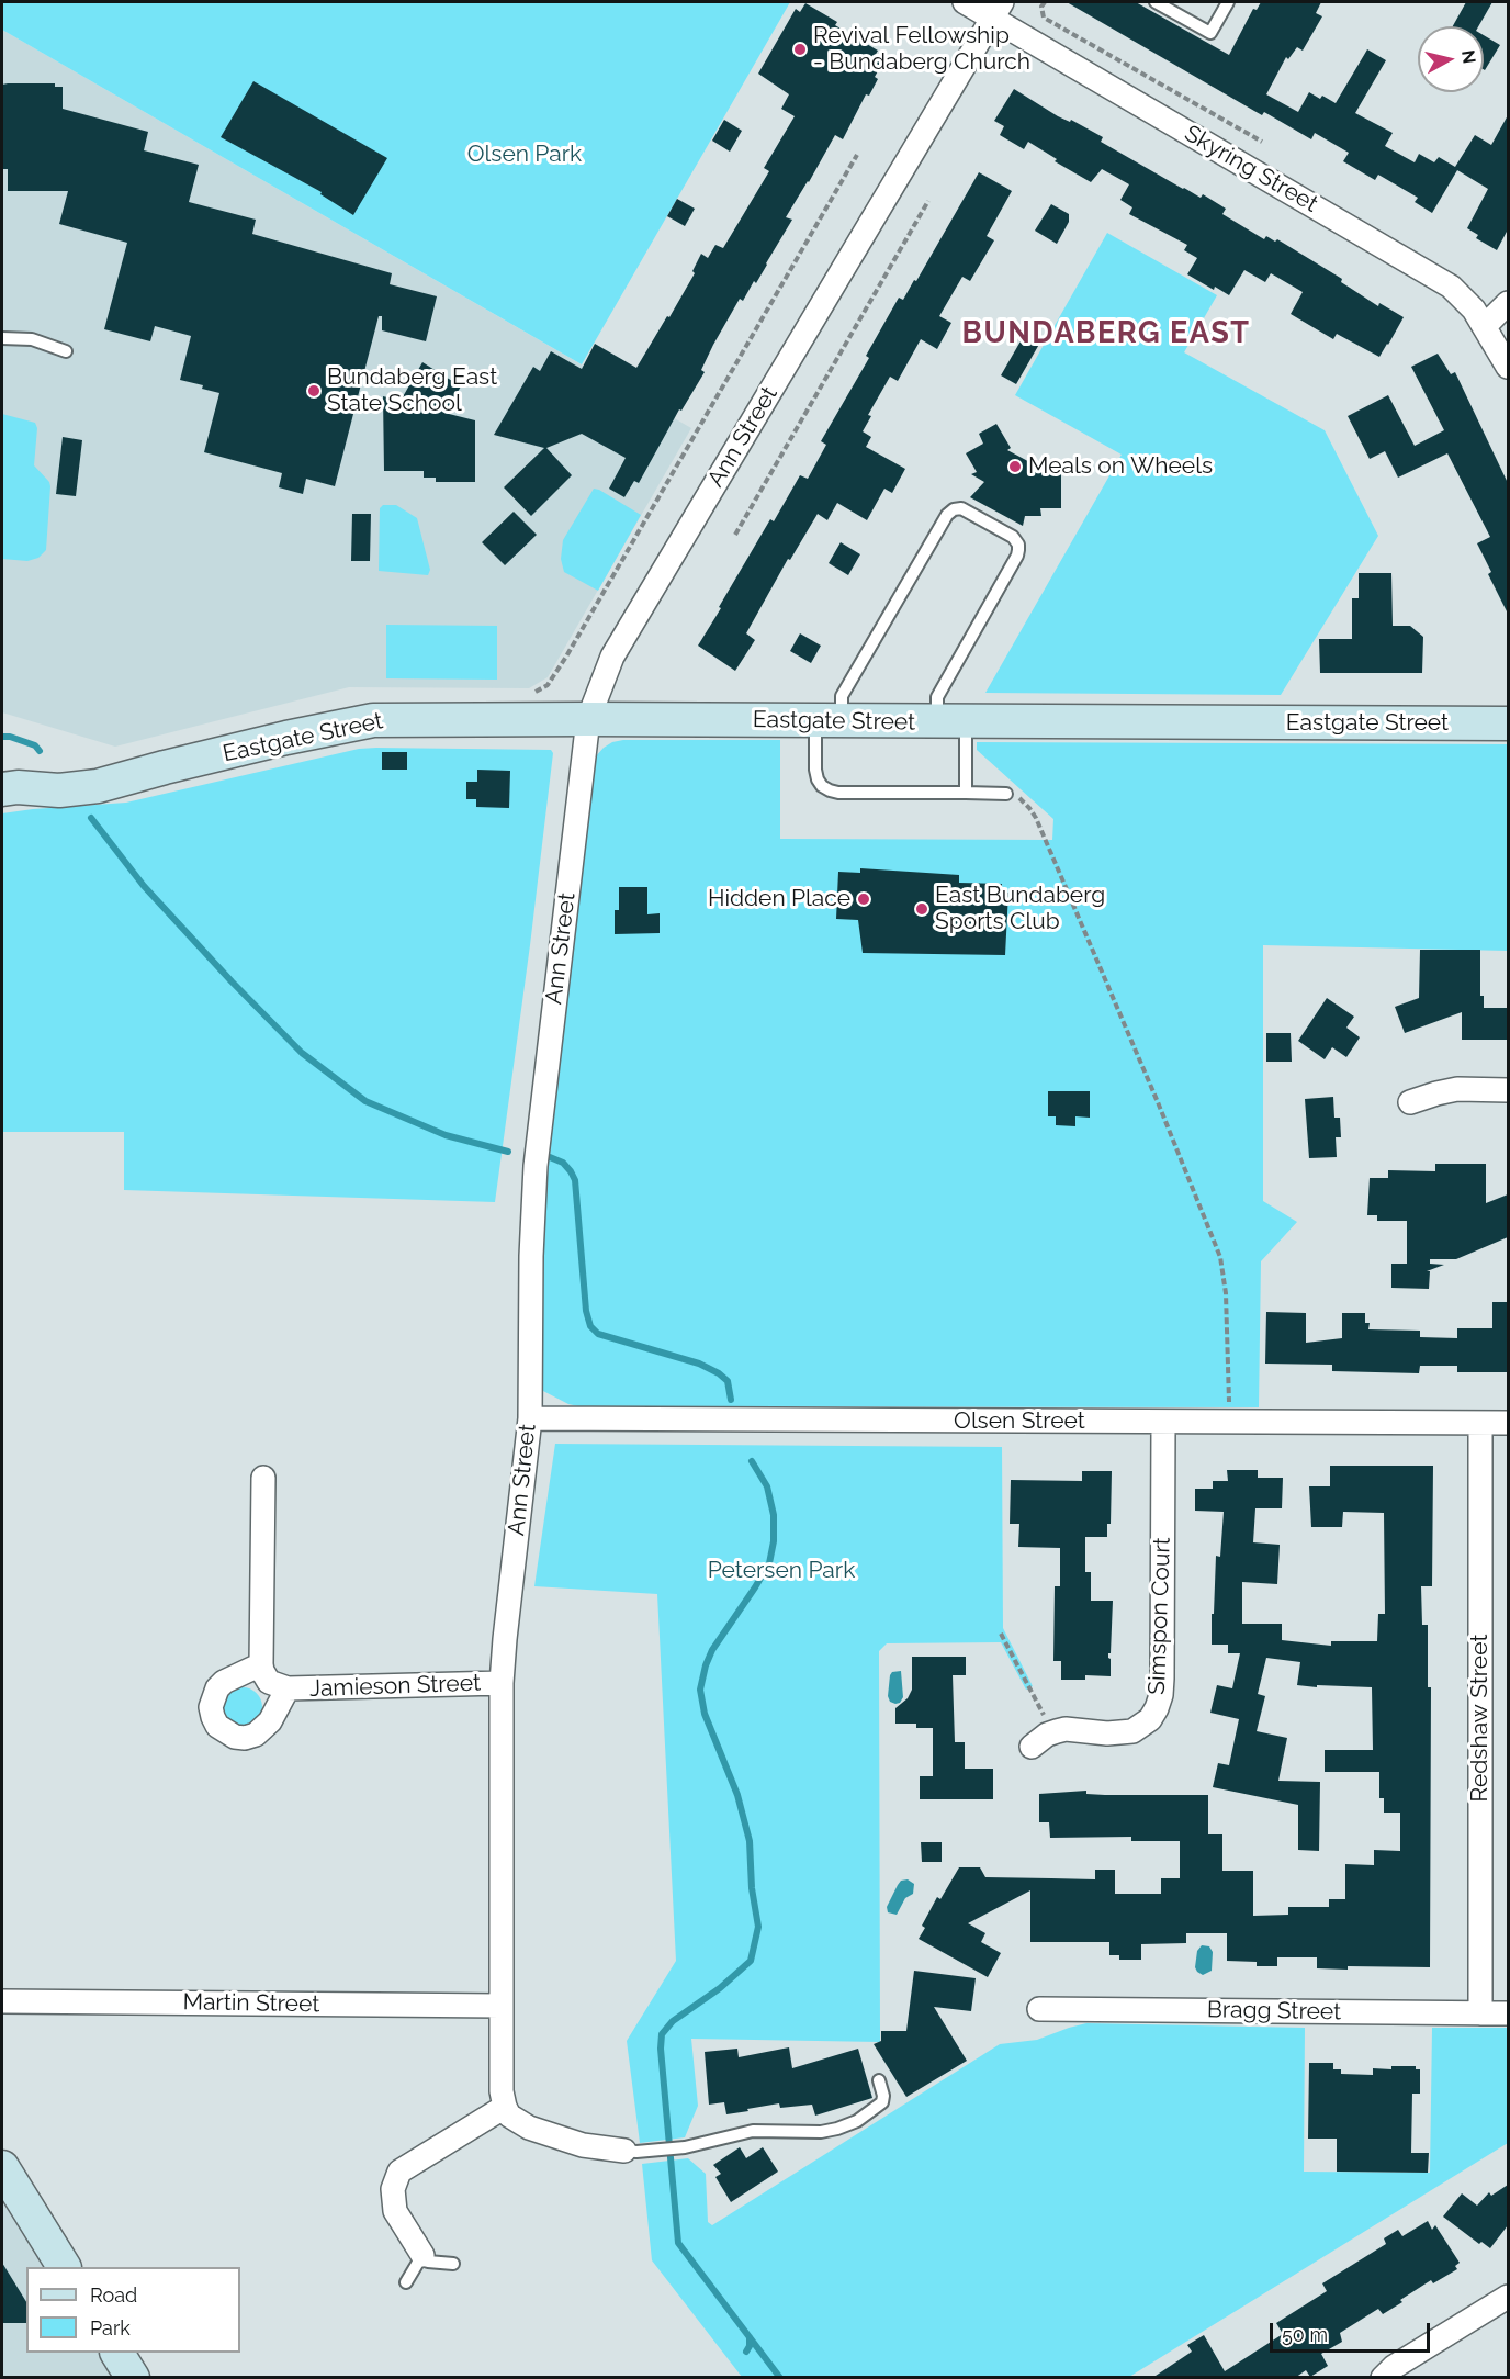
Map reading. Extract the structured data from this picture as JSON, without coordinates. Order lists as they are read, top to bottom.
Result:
{
  "streets": {
    "street": [
      "Skyring Street",
      "Ann Street",
      "Eastgate Street",
      "Olsen Street",
      "Simspon Court",
      "Jamieson Street",
      "Redshaw Street",
      "Martin Street",
      "Bragg Street"
    ]
  },
  "crossings": [
    ["Skyring Street", "Ann Street"],
    ["Ann Street", "Eastgate Street"],
    ["Ann Street", "Olsen Street"],
    ["Ann Street", "Jamieson Street"],
    ["Ann Street", "Martin Street"],
    ["Olsen Street", "Simspon Court"],
    ["Olsen Street", "Redshaw Street"],
    ["Redshaw Street", "Bragg Street"]
  ],
  "districts": ["BUNDABERG EAST"],
  "parks": ["Olsen Park", "Petersen Park"],
  "places": [
    "Revival Fellowship - Bundaberg Church",
    "Bundaberg East State School",
    "Meals on Wheels",
    "Hidden Place",
    "East Bundaberg Sports Club"
  ],
  "legend": ["Road", "Park"],
  "scale_bar": "50 m",
  "north": "right"
}
